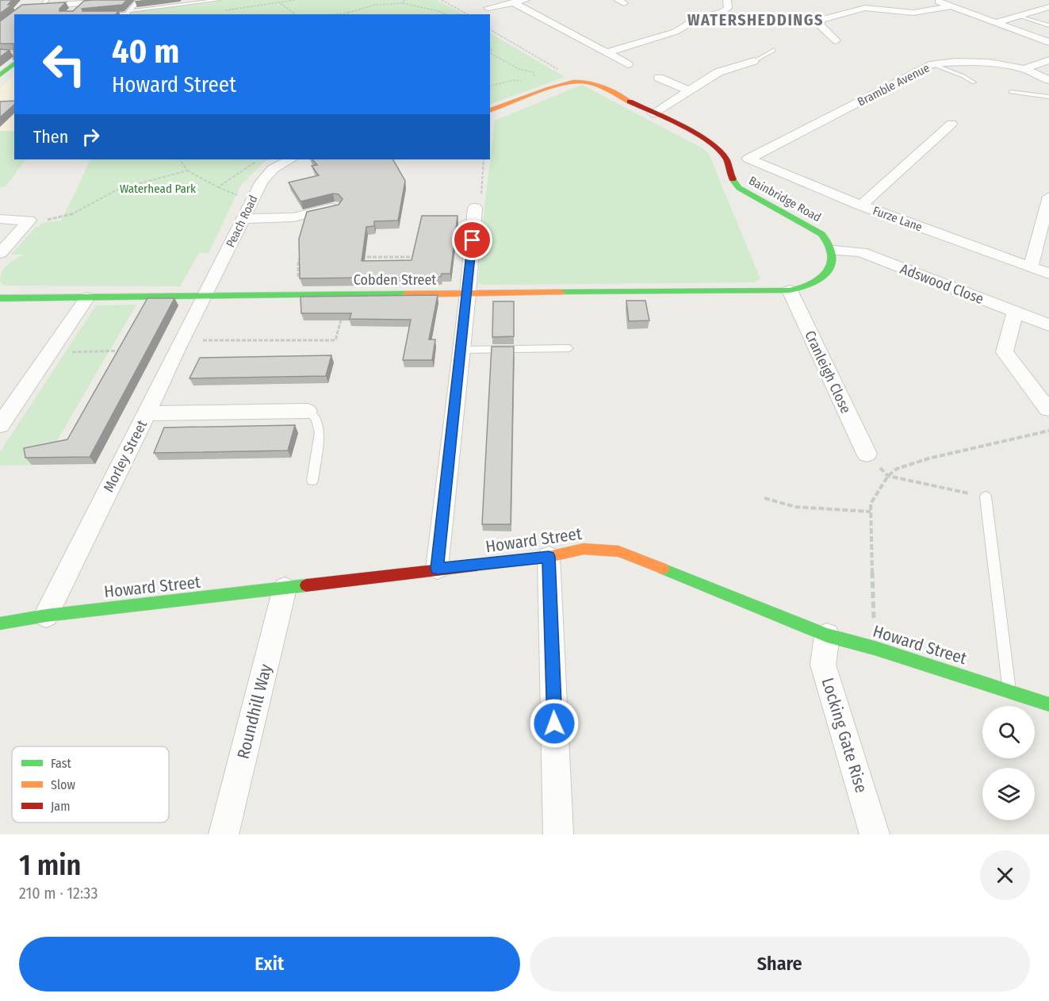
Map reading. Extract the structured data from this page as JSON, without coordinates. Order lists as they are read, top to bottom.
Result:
{
  "streets": {
    "street": [
      "Bramble Avenue",
      "Bainbridge Road",
      "Furze Lane",
      "Peach Road",
      "Cobden Street",
      "Adswood Close",
      "Cranleigh Close",
      "Morley Street",
      "Howard Street",
      "Roundhill Way",
      "Locking Gate Rise"
    ]
  },
  "crossings": [
    ["Bramble Avenue", "Furze Lane"],
    ["Bainbridge Road", "Adswood Close"],
    ["Peach Road", "Cobden Street"],
    ["Peach Road", "Morley Street"],
    ["Cobden Street", "Cranleigh Close"],
    ["Cobden Street", "Morley Street"],
    ["Morley Street", "Howard Street"],
    ["Howard Street", "Roundhill Way"],
    ["Howard Street", "Locking Gate Rise"]
  ],
  "districts": ["WATERSHEDDINGS"],
  "parks": ["Waterhead Park"],
  "legend": ["Fast", "Slow", "Jam"],
  "page": {
    "turn": ["40 m", "Howard Street"],
    "then": "Then",
    "heading": ["1 min", "210 m · 12:33"],
    "buttons": ["Exit", "Share"]
  }
}
